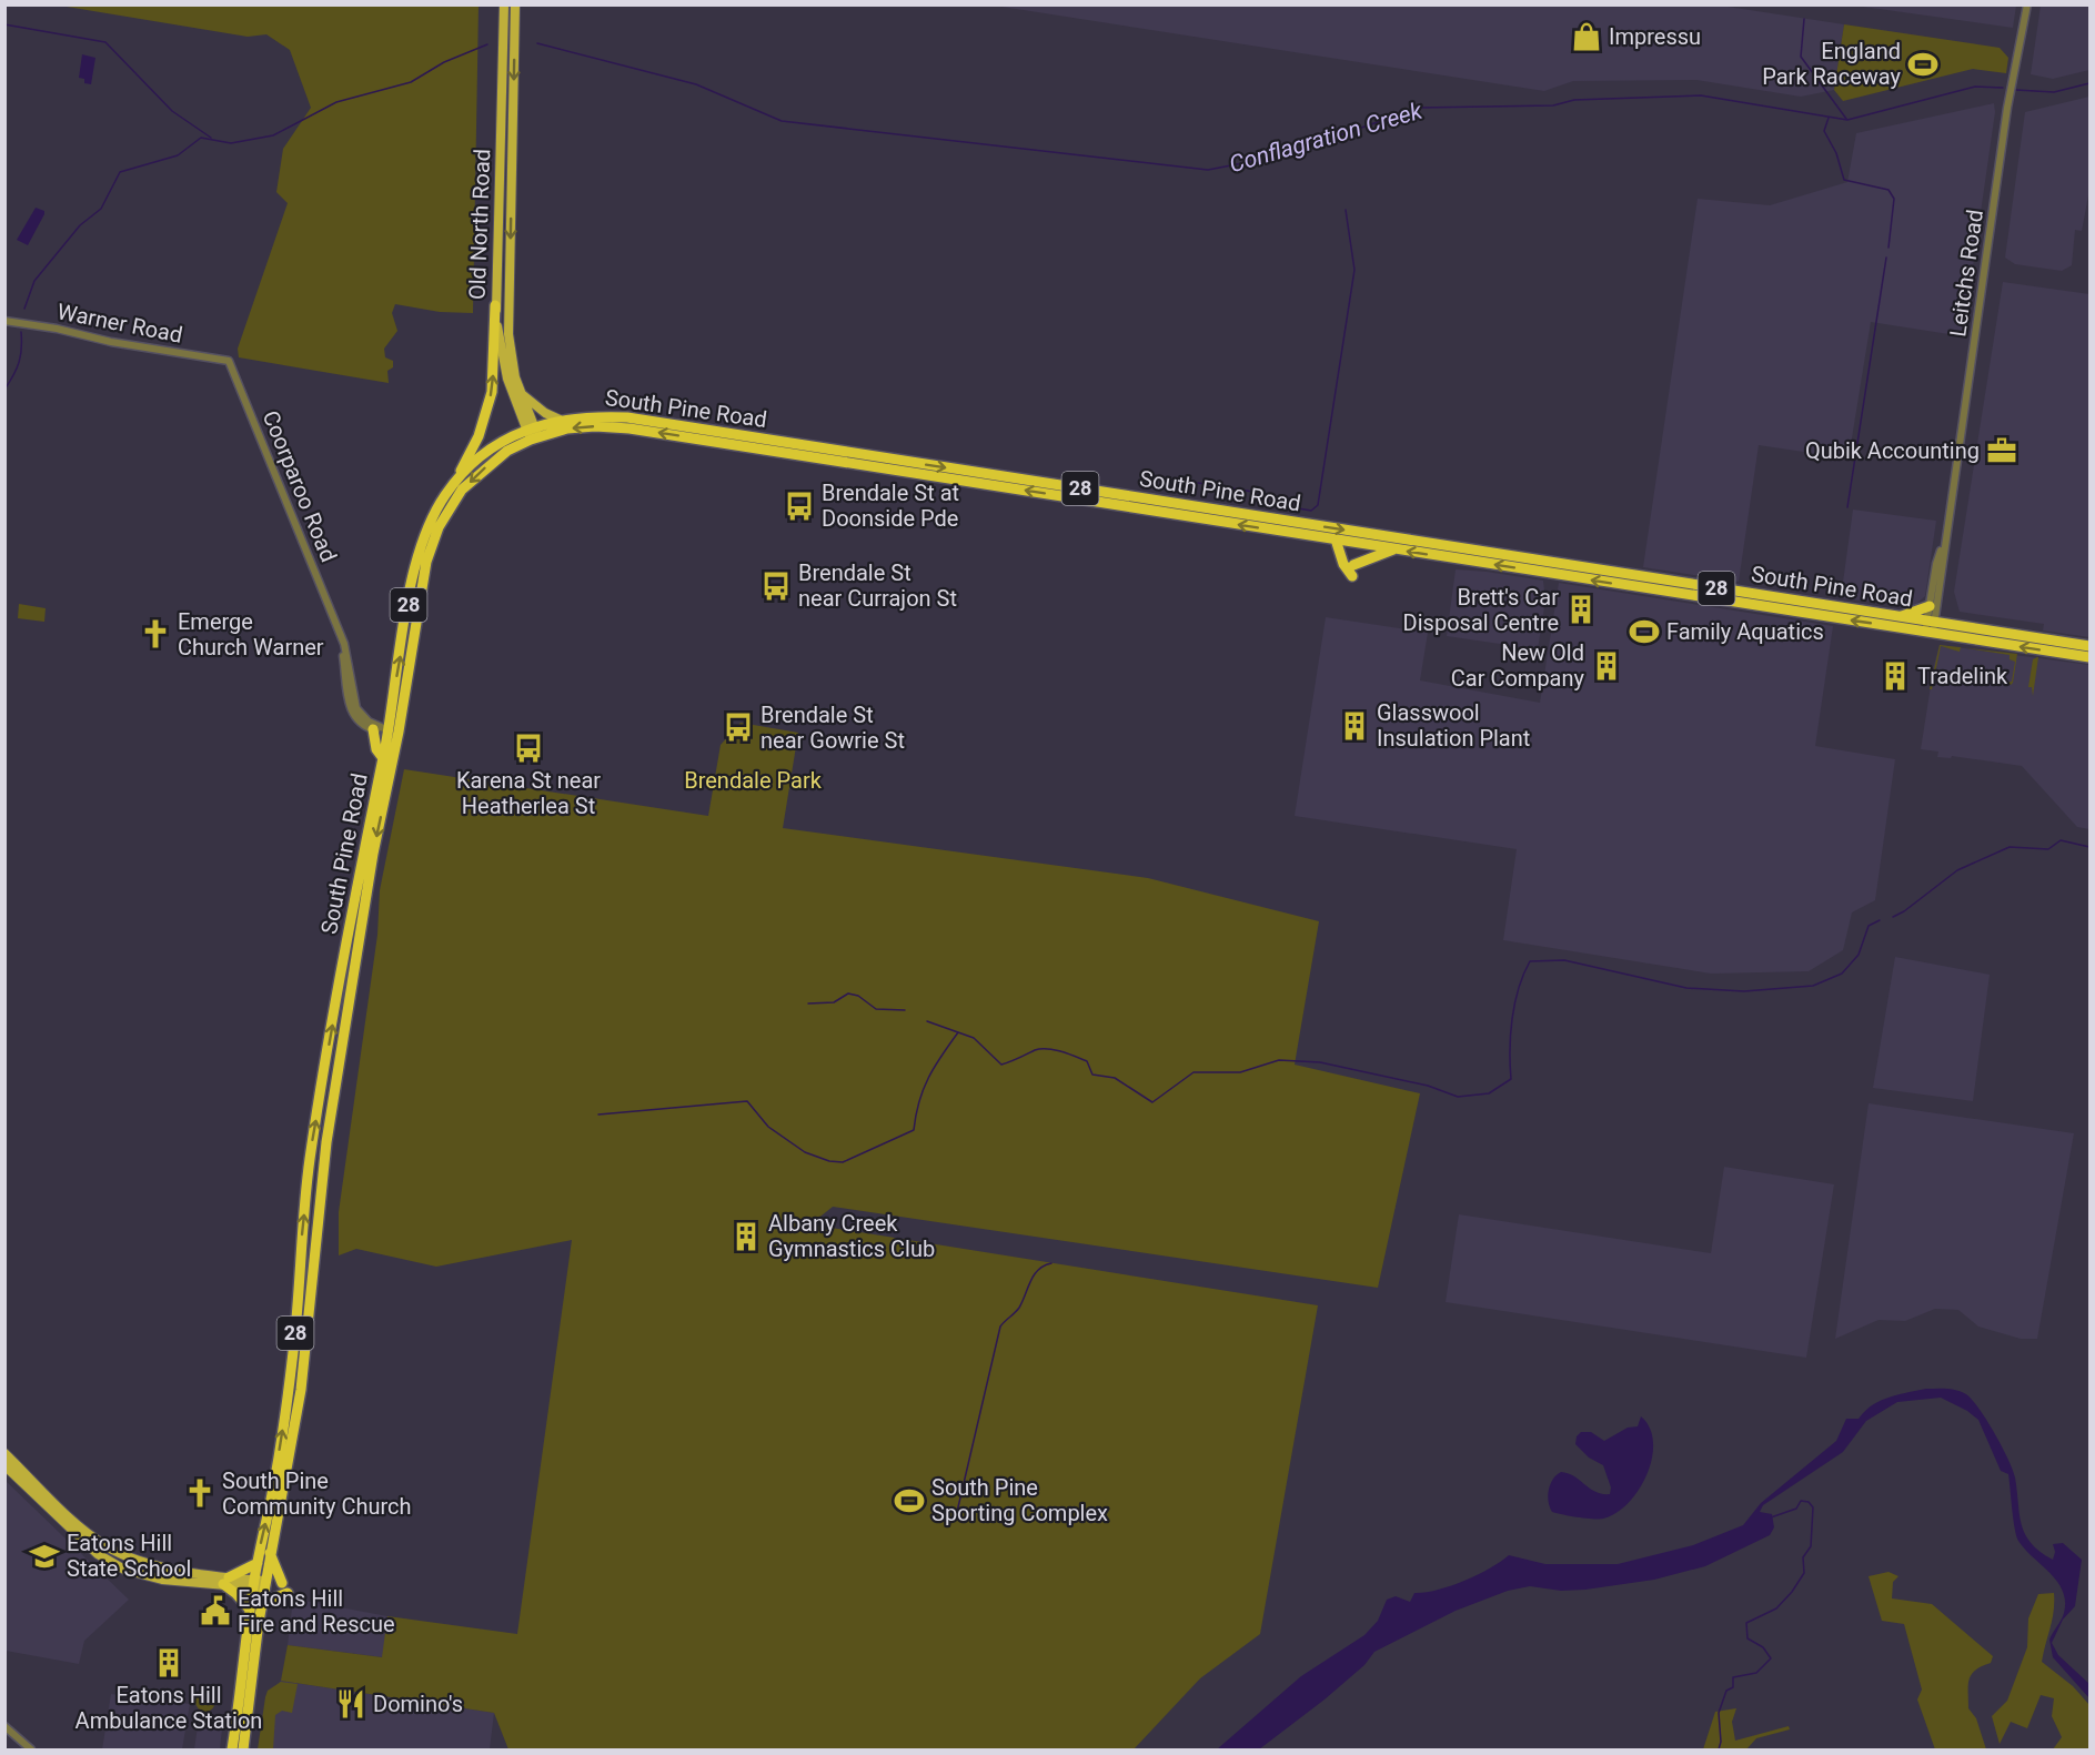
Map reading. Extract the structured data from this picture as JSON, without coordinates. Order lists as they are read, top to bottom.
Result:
{
  "streets": {
    "highway": ["South Pine Road", "28"],
    "main road": ["Old North Road"],
    "street": ["Leitchs Road", "Warner Road", "Coorparoo Road"]
  },
  "crossings": [
    ["Old North Road", "South Pine Road"],
    ["Leitchs Road", "South Pine Road"],
    ["Warner Road", "Coorparoo Road"],
    ["South Pine Road", "Coorparoo Road"]
  ],
  "water": ["Conflagration Creek"],
  "parks": ["Brendale Park"],
  "places": {
    "shop": ["Impressu"],
    "sports": ["England Park Raceway", "Family Aquatics", "South Pine Sporting Complex"],
    "office": ["Qubik Accounting"],
    "bus stop": [
      "Brendale St at Doonside Pde",
      "Brendale St near Currajon St",
      "Brendale St near Gowrie St",
      "Karena St near Heatherlea St"
    ],
    "building": [
      "Brett's Car Disposal Centre",
      "New Old Car Company",
      "Tradelink",
      "Glasswool Insulation Plant",
      "Albany Creek Gymnastics Club",
      "Eatons Hill Ambulance Station"
    ],
    "church": ["Emerge Church Warner", "South Pine Community Church"],
    "school or university": ["Eatons Hill State School"],
    "public building": ["Eatons Hill Fire and Rescue"],
    "restaurant": ["Domino's"]
  }
}
